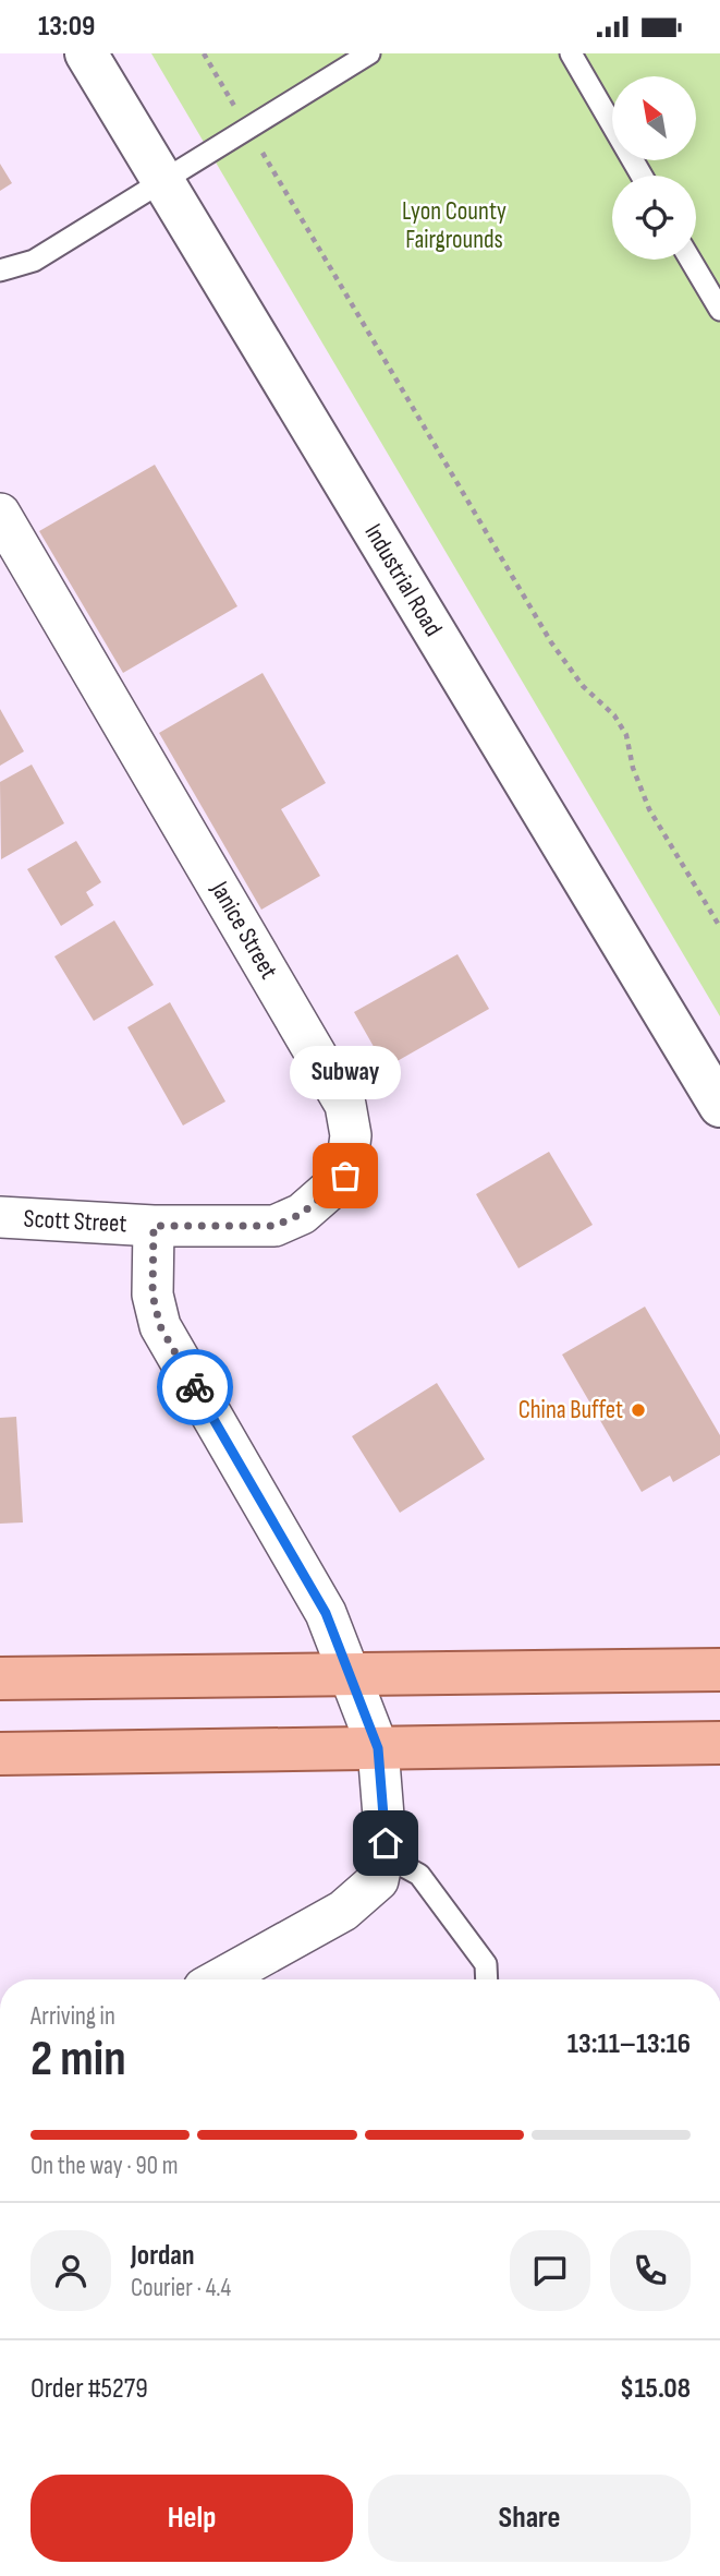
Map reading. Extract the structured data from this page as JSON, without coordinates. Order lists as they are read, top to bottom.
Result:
{
  "streets": {
    "main road": ["Industrial Road"],
    "street": ["Janice Street", "Scott Street"]
  },
  "crossings": [
    ["Janice Street", "Scott Street"]
  ],
  "parks": ["Lyon County Fairgrounds"],
  "places": ["Subway", "China Buffet"],
  "north": "top left",
  "page": {
    "status": "13:09",
    "bubble": "Subway",
    "heading": ["2 min", "Arriving in", "13:11–13:16"],
    "panel": [
      "Jordan",
      "Courier · 4.4",
      "Order #5279",
      "$15.08"
    ],
    "bar": "On the way · 90 m",
    "buttons": ["Help", "Share"]
  }
}
